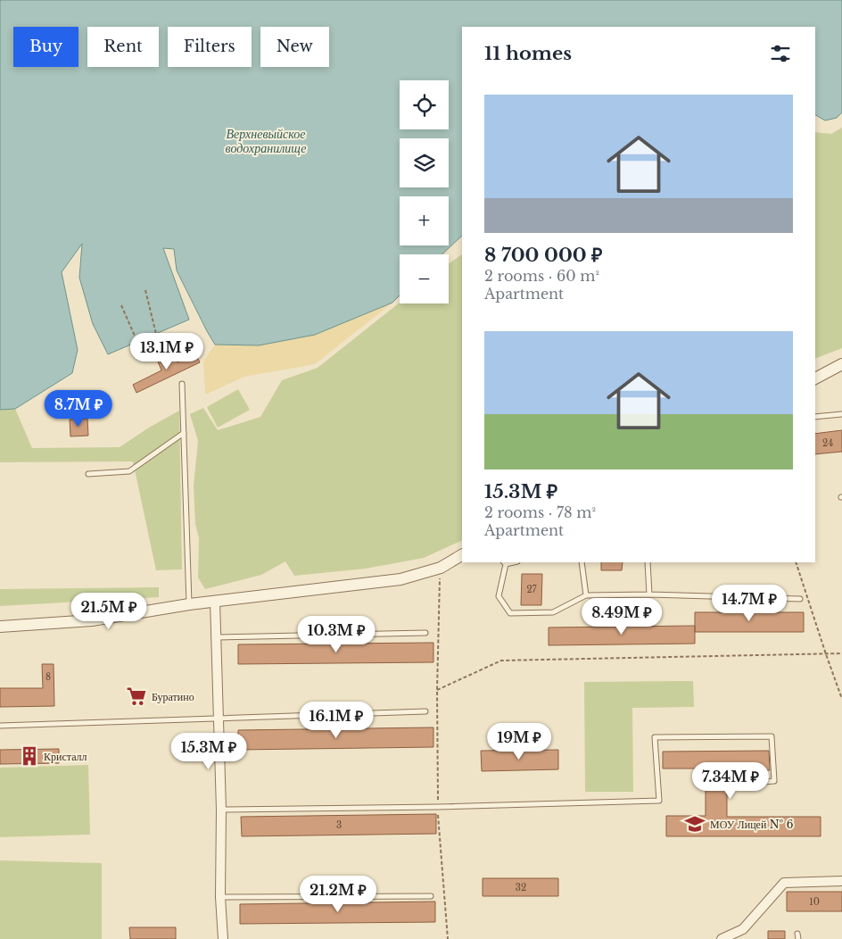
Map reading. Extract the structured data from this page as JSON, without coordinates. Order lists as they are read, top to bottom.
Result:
{
  "water": ["Верхневыйское водохранилище"],
  "places": {
    "supermarket": ["Буратино"],
    "building": ["Кристалл"],
    "school or university": ["МОУ Лицей № 6"]
  },
  "house_numbers": [
    "24",
    "27",
    "8",
    "3",
    "32",
    "10"
  ],
  "page": {
    "chip": [
      "Buy",
      "Rent",
      "Filters",
      "New"
    ],
    "heading": "11 homes",
    "map_buttons": ["+", "−"],
    "list": [
      {
        "name": "8 700 000 ₽",
        "note": "2 rooms · 60 m² · Apartment"
      },
      {
        "name": "15.3M ₽",
        "note": "2 rooms · 78 m² · Apartment"
      }
    ],
    "price": [
      "13.1M ₽",
      "8.7M ₽",
      "14.7M ₽",
      "21.5M ₽",
      "8.49M ₽",
      "10.3M ₽",
      "16.1M ₽",
      "19M ₽",
      "15.3M ₽",
      "7.34M ₽",
      "21.2M ₽"
    ]
  }
}
